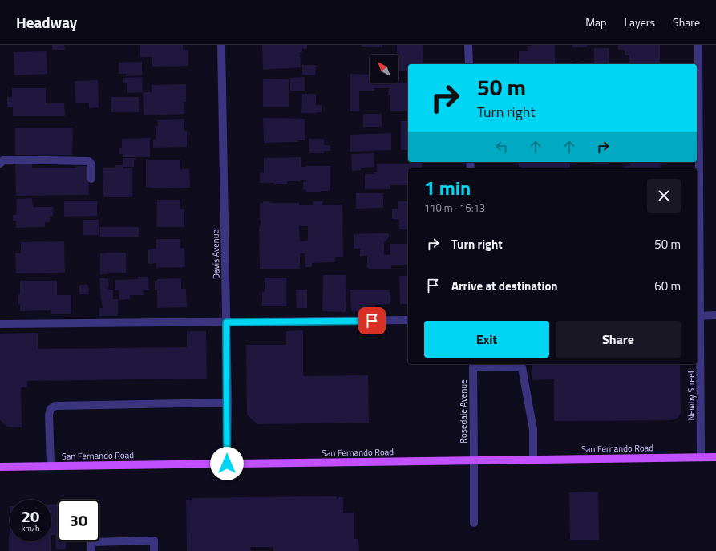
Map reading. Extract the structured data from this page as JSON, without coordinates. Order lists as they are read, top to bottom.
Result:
{
  "streets": {
    "main road": ["San Fernando Road"],
    "street": ["Davis Avenue", "Newby Street", "Rosedale Avenue"]
  },
  "crossings": [
    ["Davis Avenue", "San Fernando Road"],
    ["Newby Street", "San Fernando Road"],
    ["Rosedale Avenue", "San Fernando Road"]
  ],
  "north": "top left",
  "page": {
    "header": "Headway",
    "nav": ["Map", "Layers", "Share"],
    "turn": ["50 m", "Turn right"],
    "heading": ["1 min", "110 m · 16:13"],
    "list": [
      {
        "name": "Turn right",
        "value": "50 m"
      },
      {
        "name": "Arrive at destination",
        "value": "60 m"
      }
    ],
    "buttons": ["Exit", "Share"],
    "speed": "20 km/h",
    "limit": "30"
  }
}
